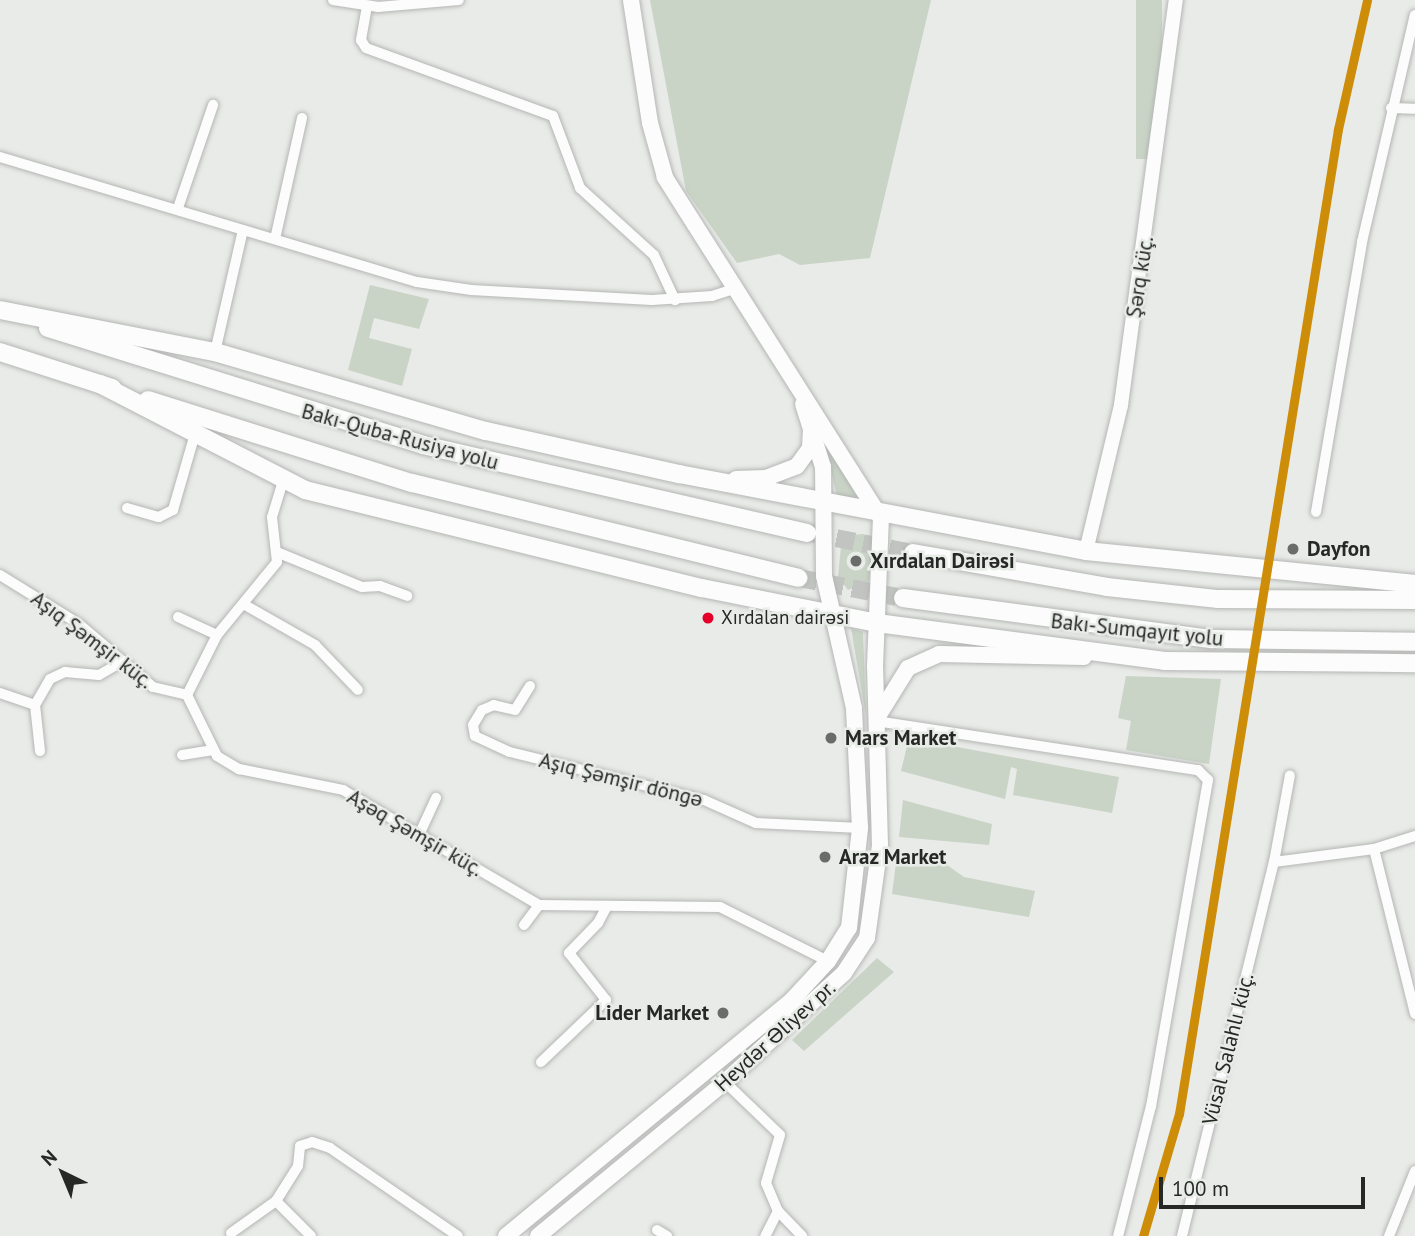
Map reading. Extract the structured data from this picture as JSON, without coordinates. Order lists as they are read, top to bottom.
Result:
{
  "streets": {
    "highway": ["Bakı-Quba-Rusiya yolu", "Bakı-Sumqayıt yolu"],
    "main road": ["Heydər Əliyev pr."],
    "street": [
      "Şərq küç.",
      "Aşıq Şəmşir küç.",
      "Aşıq Şəmşir döngə",
      "Aşəq Şəmşir küç.",
      "Vüsal Salahlı küç."
    ]
  },
  "crossings": [
    ["Aşıq Şəmşir döngə", "Heydər Əliyev pr."],
    ["Aşəq Şəmşir küç.", "Heydər Əliyev pr."]
  ],
  "places": [
    "Dayfon",
    "Xırdalan Dairəsi",
    "Xırdalan dairəsi",
    "Mars Market",
    "Araz Market",
    "Lider Market"
  ],
  "scale_bar": "100 m",
  "north": "top left"
}
